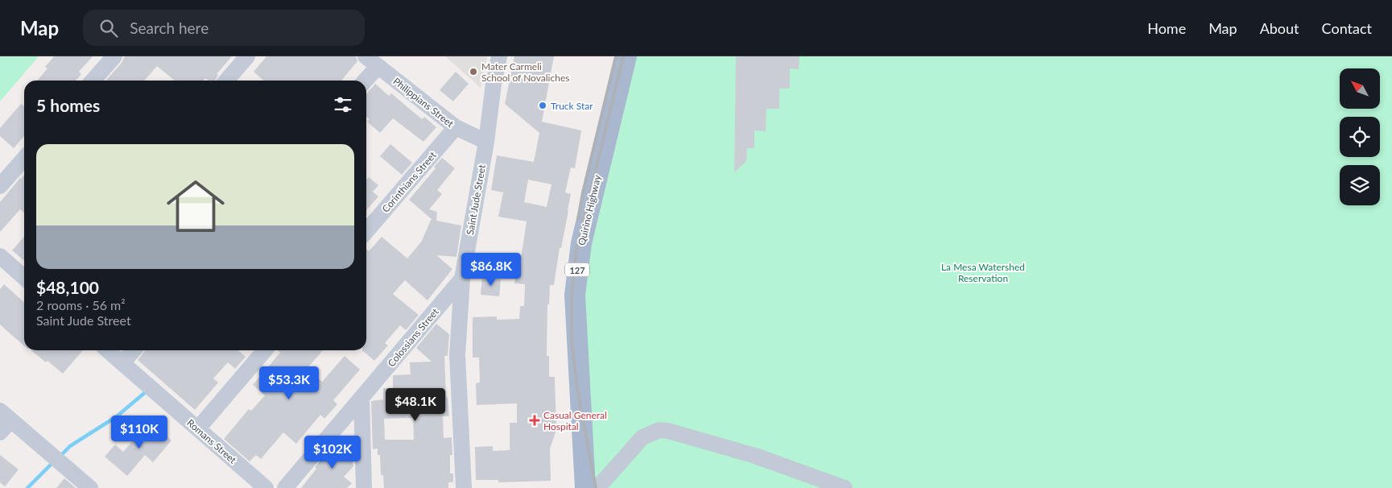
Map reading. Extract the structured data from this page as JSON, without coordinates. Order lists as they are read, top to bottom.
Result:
{
  "streets": {
    "main road": ["Quirino Highway", "127"],
    "street": [
      "Philippians Street",
      "Corinthians Street",
      "Saint Jude Street",
      "Colossians Street",
      "Romans Street"
    ]
  },
  "crossings": [
    ["Philippians Street", "Corinthians Street"],
    ["Philippians Street", "Saint Jude Street"],
    ["Saint Jude Street", "Colossians Street"]
  ],
  "parks": ["La Mesa Watershed Reservation"],
  "places": {
    "other": ["Mater Carmeli School of Novaliches", "Truck Star"],
    "health": ["Casual General Hospital"]
  },
  "north": "top left",
  "page": {
    "header": "Map",
    "search": "Search here",
    "nav": [
      "Home",
      "Map",
      "About",
      "Contact"
    ],
    "heading": "5 homes",
    "list": [
      {
        "name": "$48,100",
        "note": "2 rooms · 56 m² · Saint Jude Street"
      }
    ],
    "price": [
      "$86.8K",
      "$53.3K",
      "$48.1K",
      "$110K",
      "$102K"
    ]
  }
}
